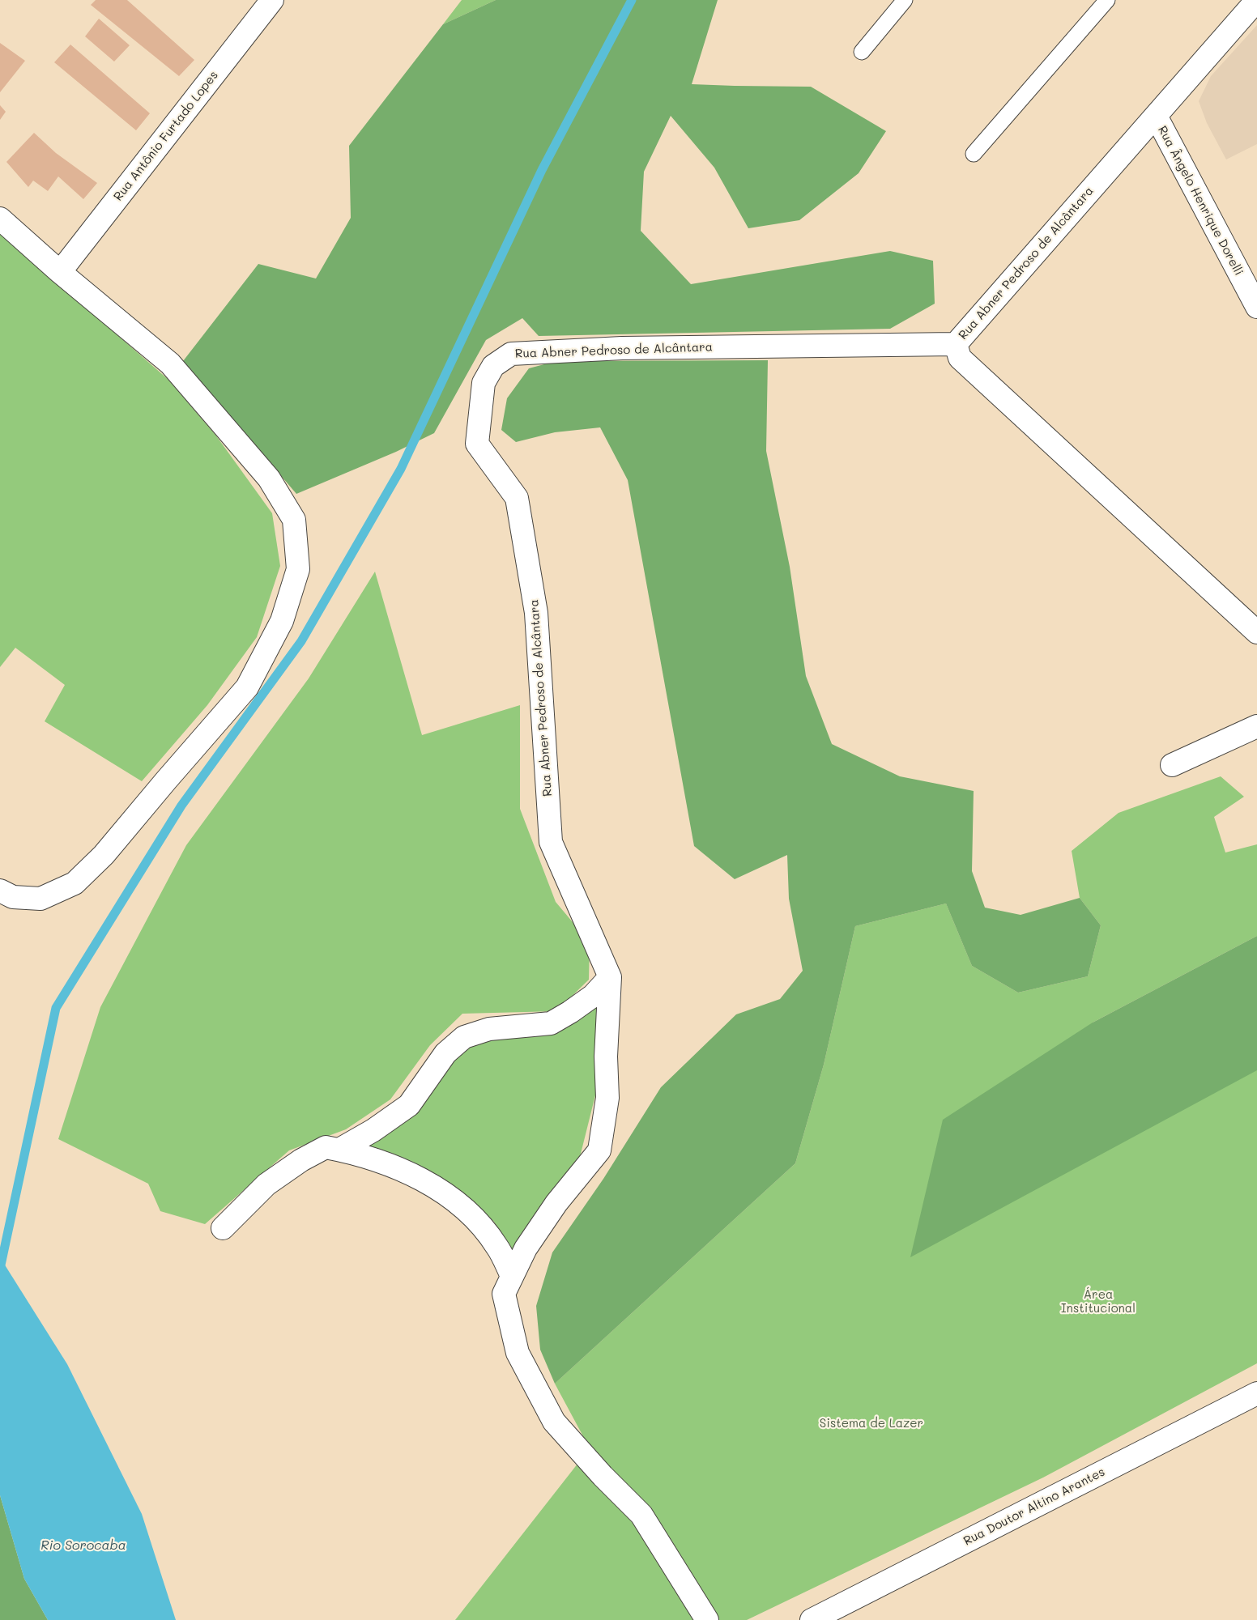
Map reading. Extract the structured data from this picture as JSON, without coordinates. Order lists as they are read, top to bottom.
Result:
{
  "streets": {
    "street": [
      "Rua Antônio Furtado Lopes",
      "Rua Ângelo Henrique Dorelli",
      "Rua Abner Pedroso de Alcântara",
      "Rua Doutor Altino Arantes"
    ]
  },
  "crossings": [
    ["Rua Ângelo Henrique Dorelli", "Rua Abner Pedroso de Alcântara"]
  ],
  "water": ["Rio Sorocaba"],
  "parks": ["Área Institucional", "Sistema de Lazer"]
}
